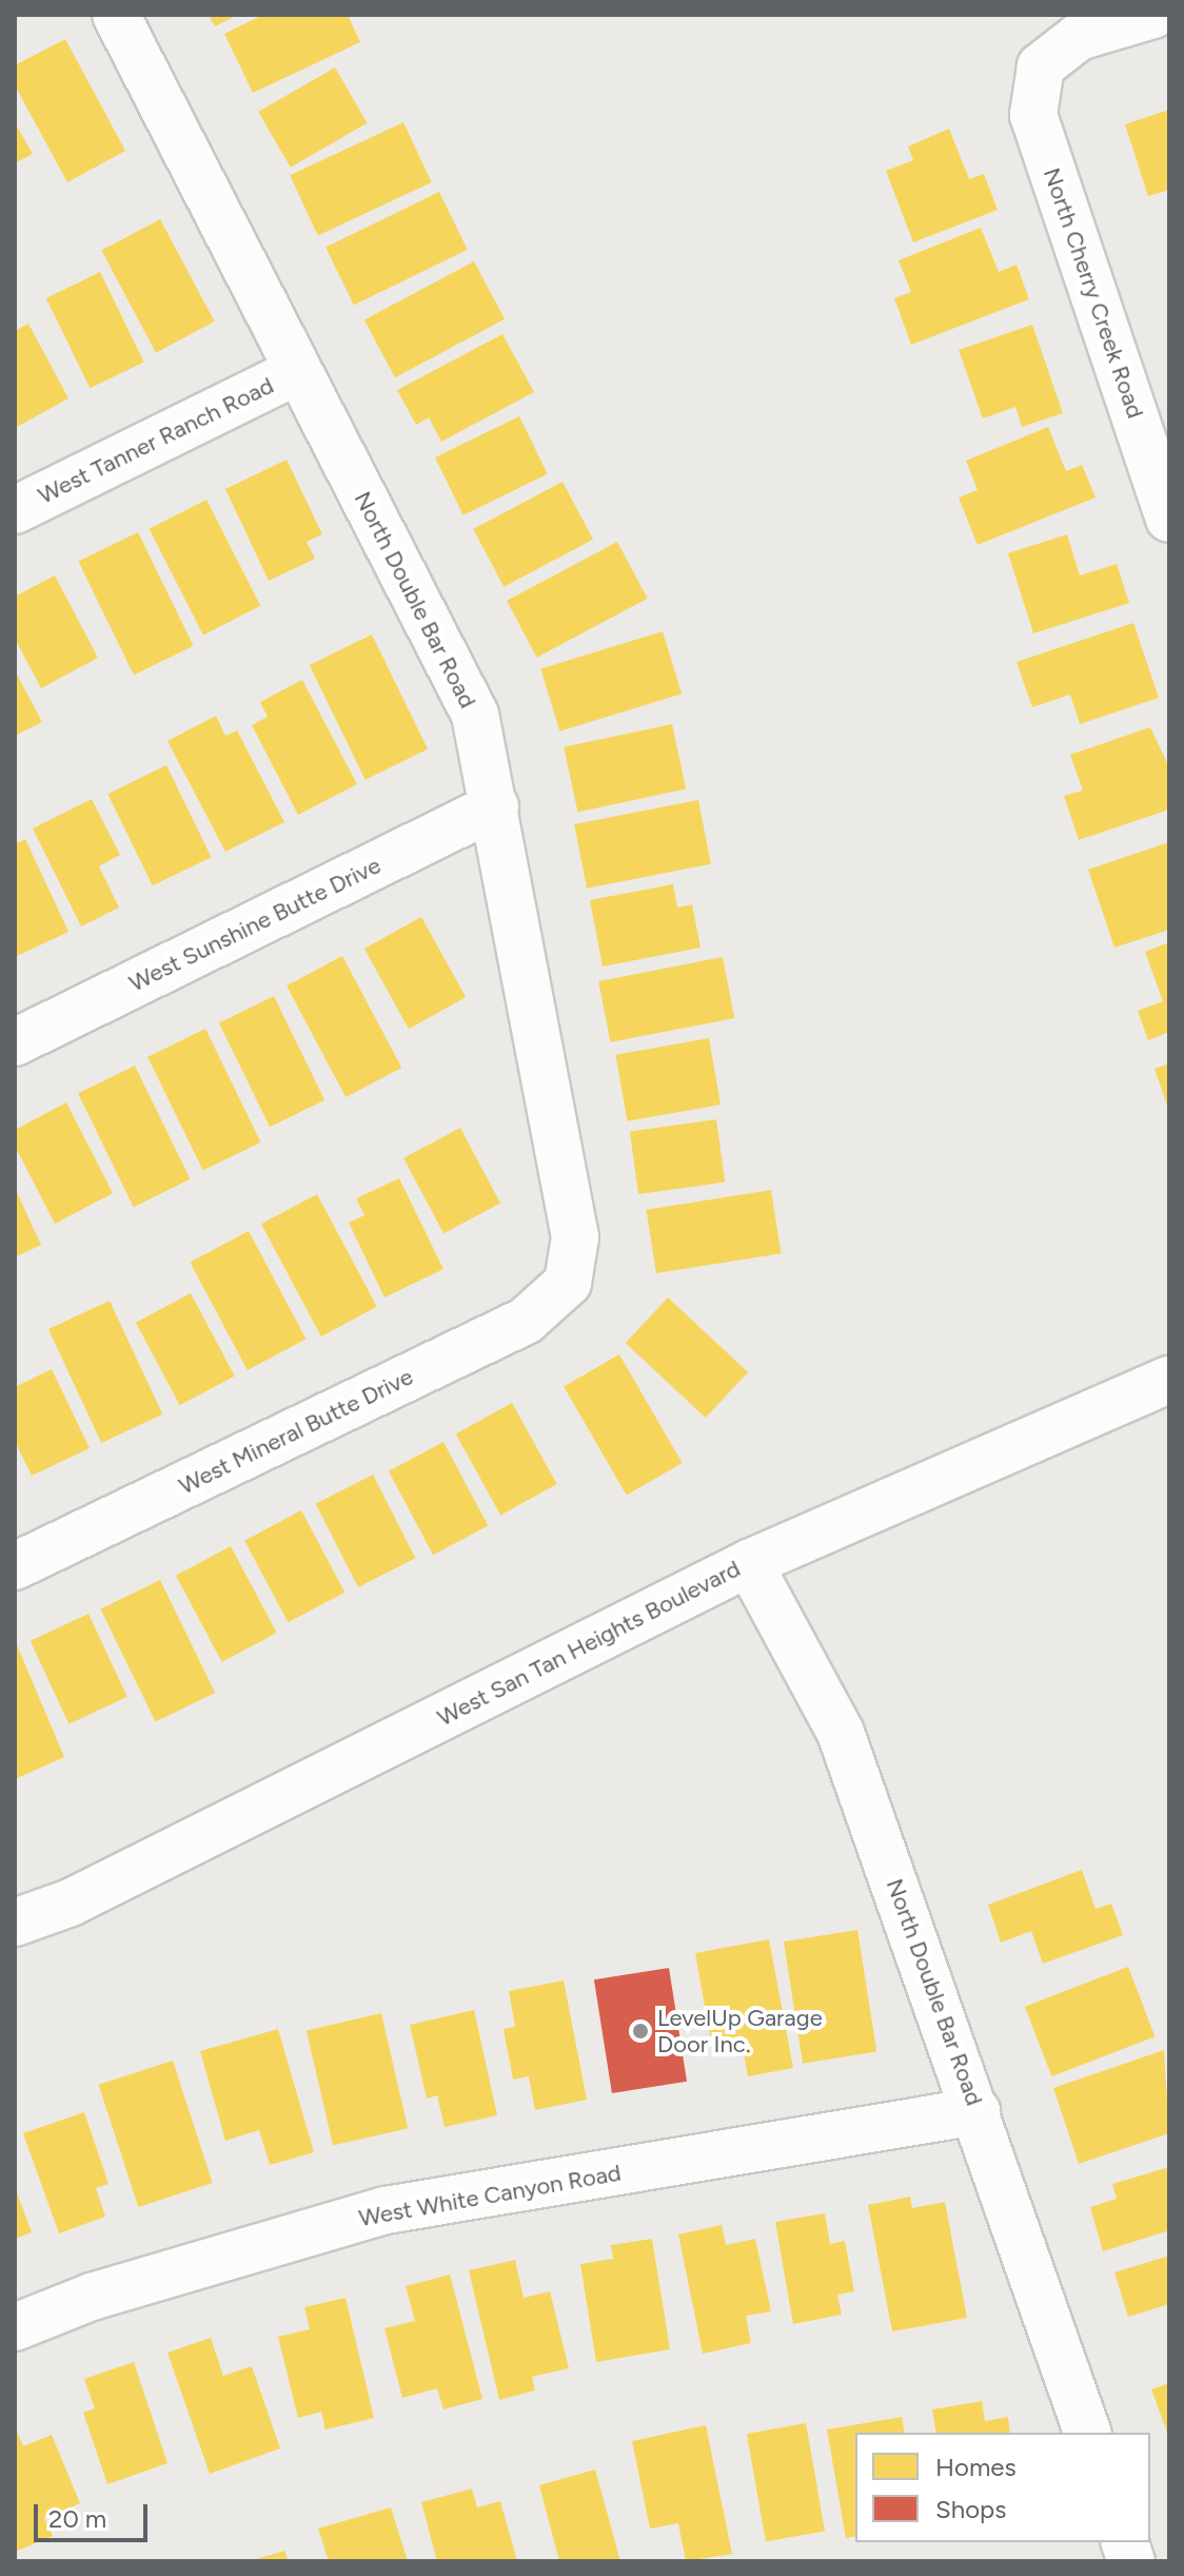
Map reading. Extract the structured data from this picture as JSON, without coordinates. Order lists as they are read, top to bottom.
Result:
{
  "streets": {
    "street": [
      "North Cherry Creek Road",
      "West Tanner Ranch Road",
      "North Double Bar Road",
      "West Sunshine Butte Drive",
      "West Mineral Butte Drive",
      "West San Tan Heights Boulevard",
      "West White Canyon Road"
    ]
  },
  "crossings": [
    ["West Tanner Ranch Road", "North Double Bar Road"],
    ["North Double Bar Road", "West Sunshine Butte Drive"],
    ["North Double Bar Road", "West Mineral Butte Drive"],
    ["North Double Bar Road", "West San Tan Heights Boulevard"],
    ["North Double Bar Road", "West White Canyon Road"]
  ],
  "places": ["LevelUp Garage Door Inc."],
  "legend": ["Homes", "Shops"],
  "scale_bar": "20 m"
}
